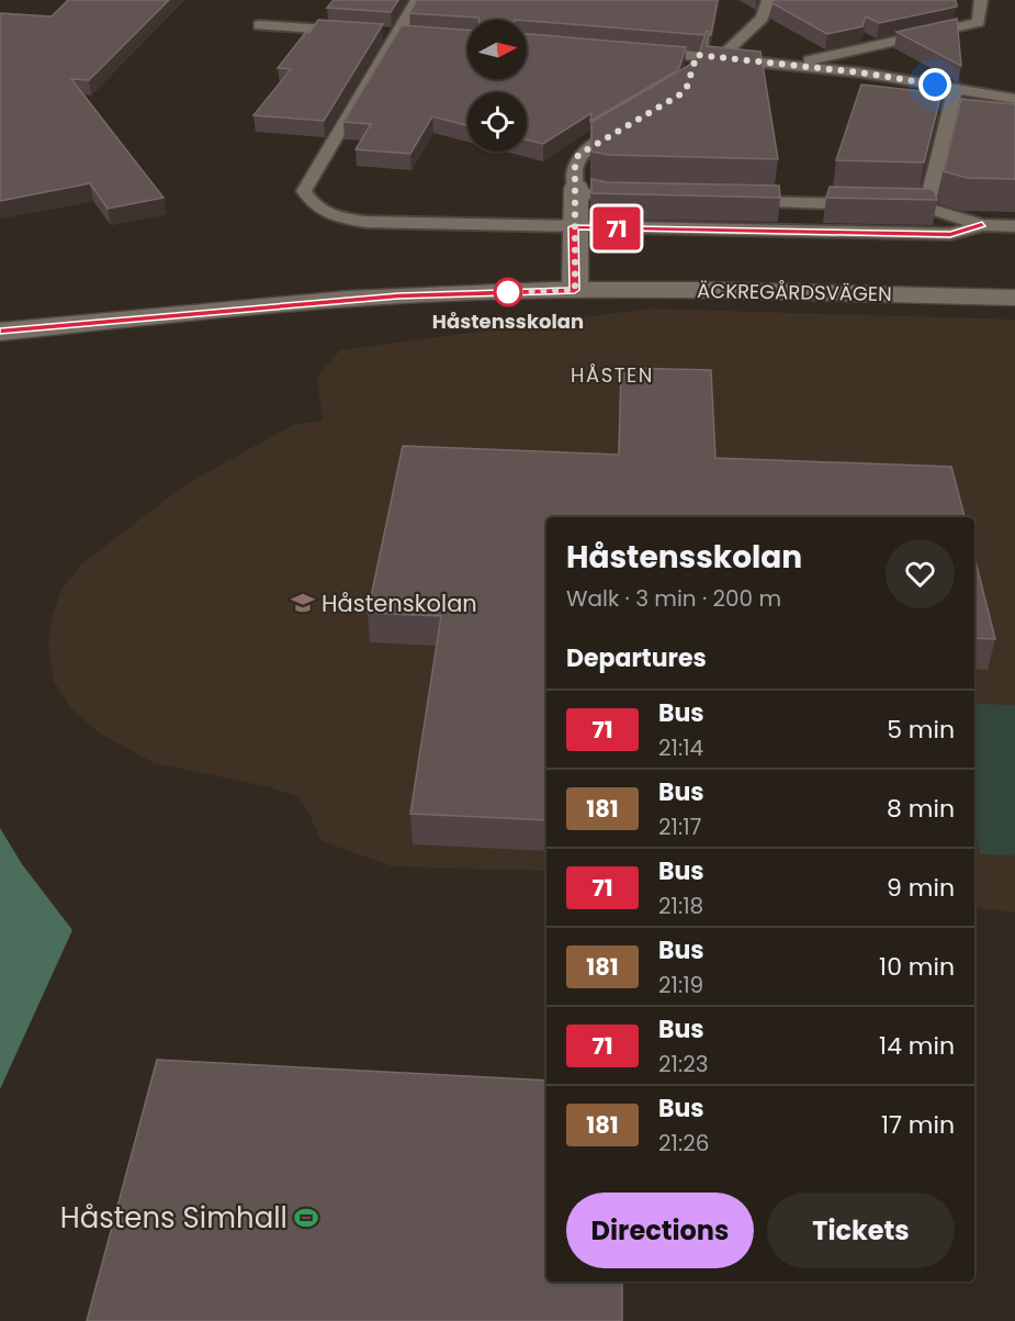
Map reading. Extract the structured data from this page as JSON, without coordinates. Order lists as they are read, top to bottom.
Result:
{
  "streets": {
    "street": ["ÄCKREGÅRDSVÄGEN"]
  },
  "districts": ["HÅSTEN"],
  "places": {
    "other": ["Håstensskolan"],
    "school or university": ["Håstenskolan"],
    "sports": ["Håstens Simhall"]
  },
  "lines": ["bus line 71"],
  "north": "right",
  "page": {
    "on_map": "71",
    "heading": [
      ["Håstensskolan", "Walk · 3 min · 200 m"],
      "Departures"
    ],
    "list": [
      {
        "mark": "71",
        "name": "Bus",
        "note": "21:14",
        "value": "5 min"
      },
      {
        "mark": "181",
        "name": "Bus",
        "note": "21:17",
        "value": "8 min"
      },
      {
        "mark": "71",
        "name": "Bus",
        "note": "21:18",
        "value": "9 min"
      },
      {
        "mark": "181",
        "name": "Bus",
        "note": "21:19",
        "value": "10 min"
      },
      {
        "mark": "71",
        "name": "Bus",
        "note": "21:23",
        "value": "14 min"
      },
      {
        "mark": "181",
        "name": "Bus",
        "note": "21:26",
        "value": "17 min"
      }
    ],
    "buttons": ["Directions", "Tickets"]
  }
}
